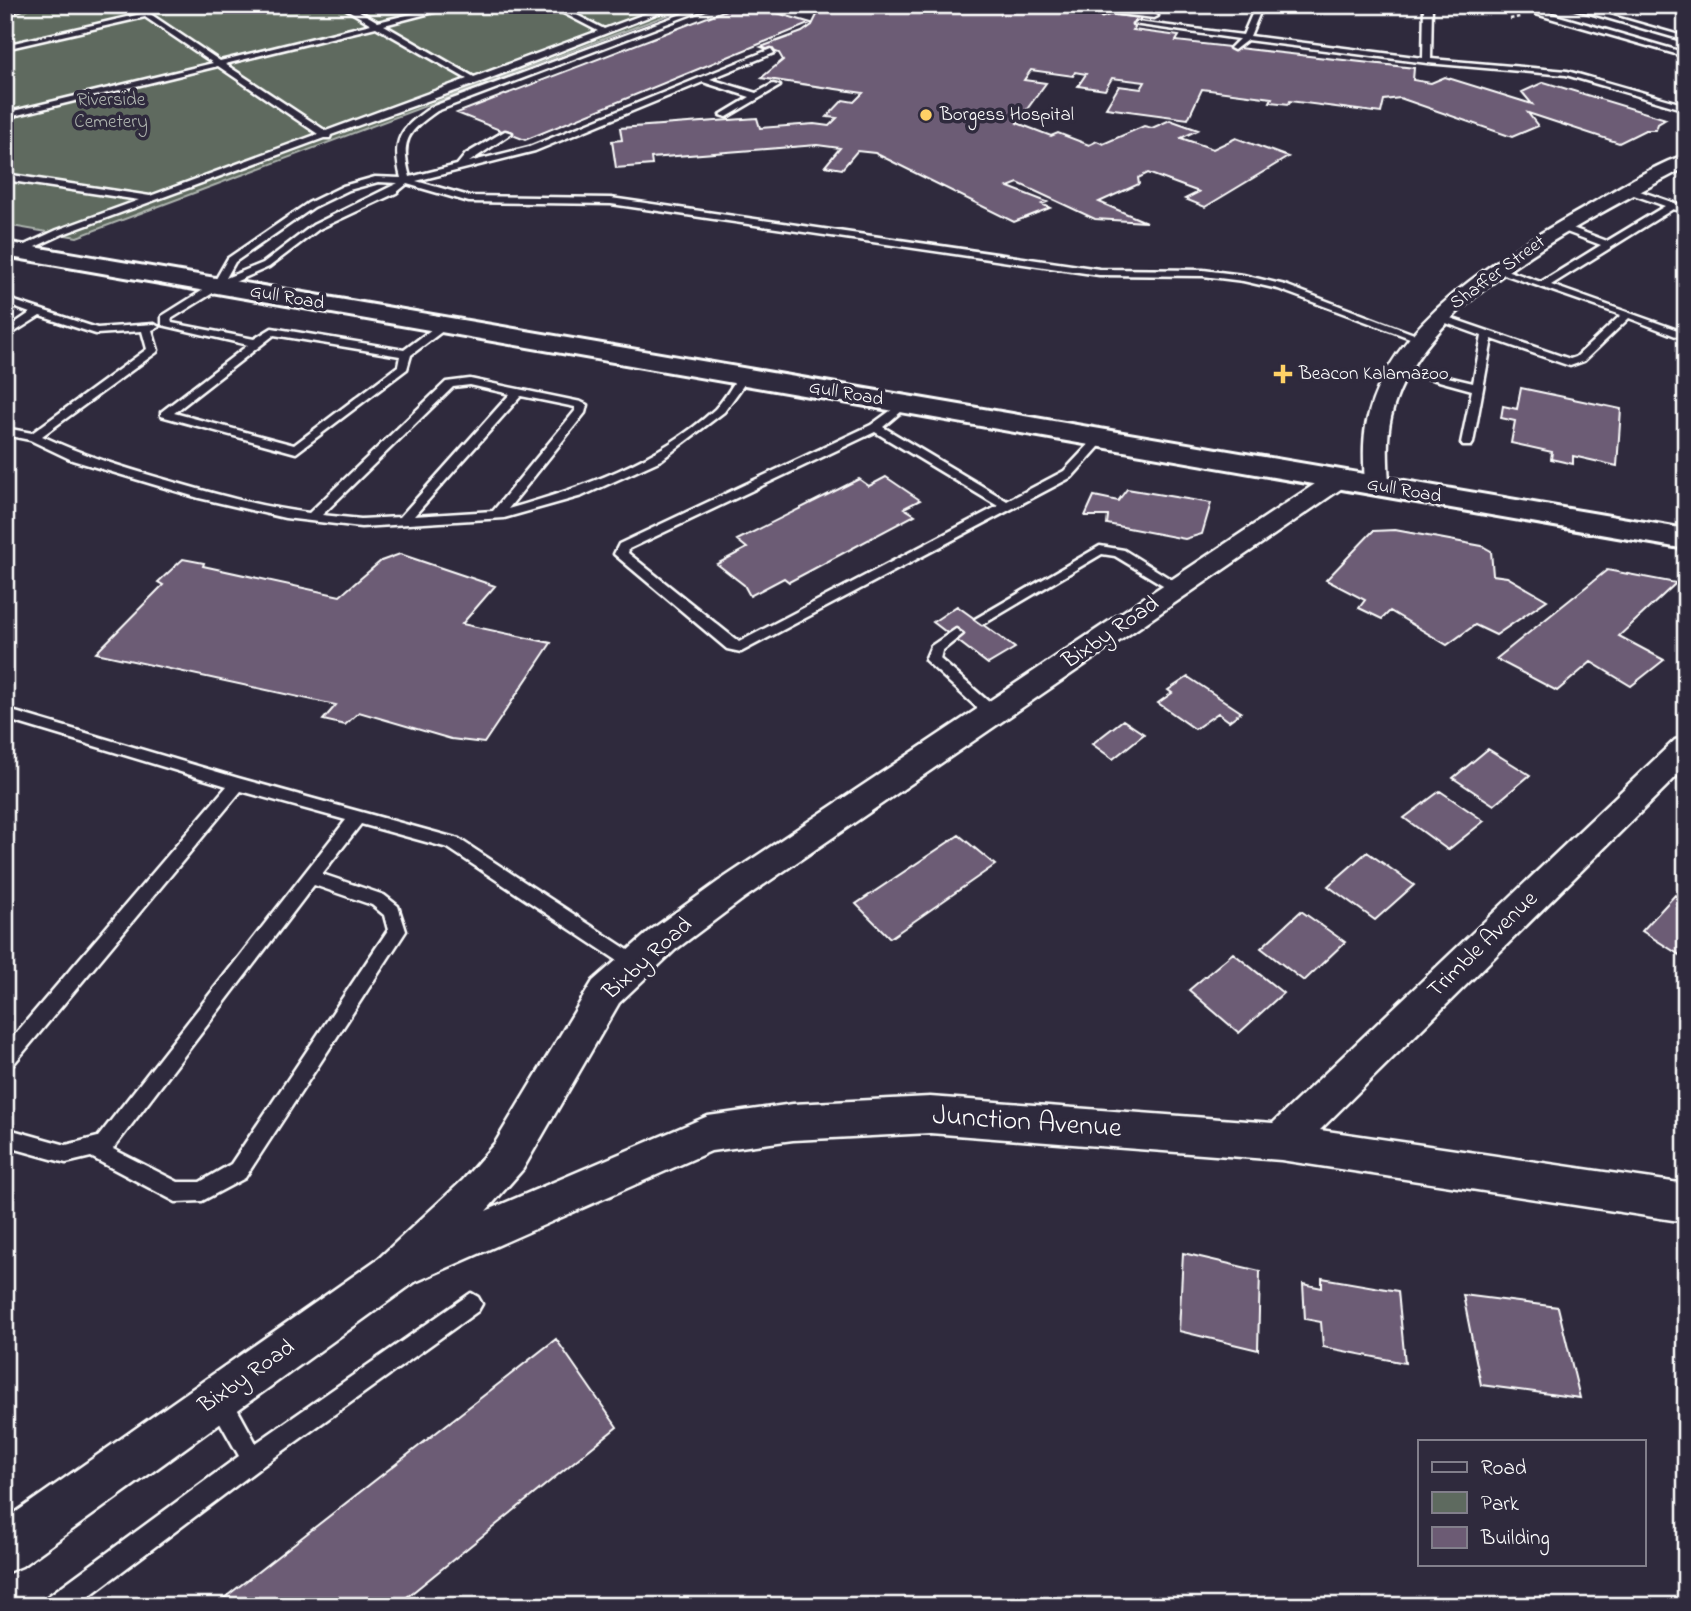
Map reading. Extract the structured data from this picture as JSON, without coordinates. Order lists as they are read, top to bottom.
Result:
{
  "streets": {
    "main road": ["Gull Road"],
    "street": [
      "Shaffer Street",
      "Bixby Road",
      "Trimble Avenue",
      "Junction Avenue"
    ]
  },
  "crossings": [
    ["Shaffer Street", "Gull Road"],
    ["Gull Road", "Bixby Road"],
    ["Bixby Road", "Junction Avenue"],
    ["Trimble Avenue", "Junction Avenue"]
  ],
  "parks": ["Riverside Cemetery"],
  "places": {
    "other": ["Borgess Hospital"],
    "health": ["Beacon Kalamazoo"]
  },
  "legend": ["Road", "Park", "Building"]
}
